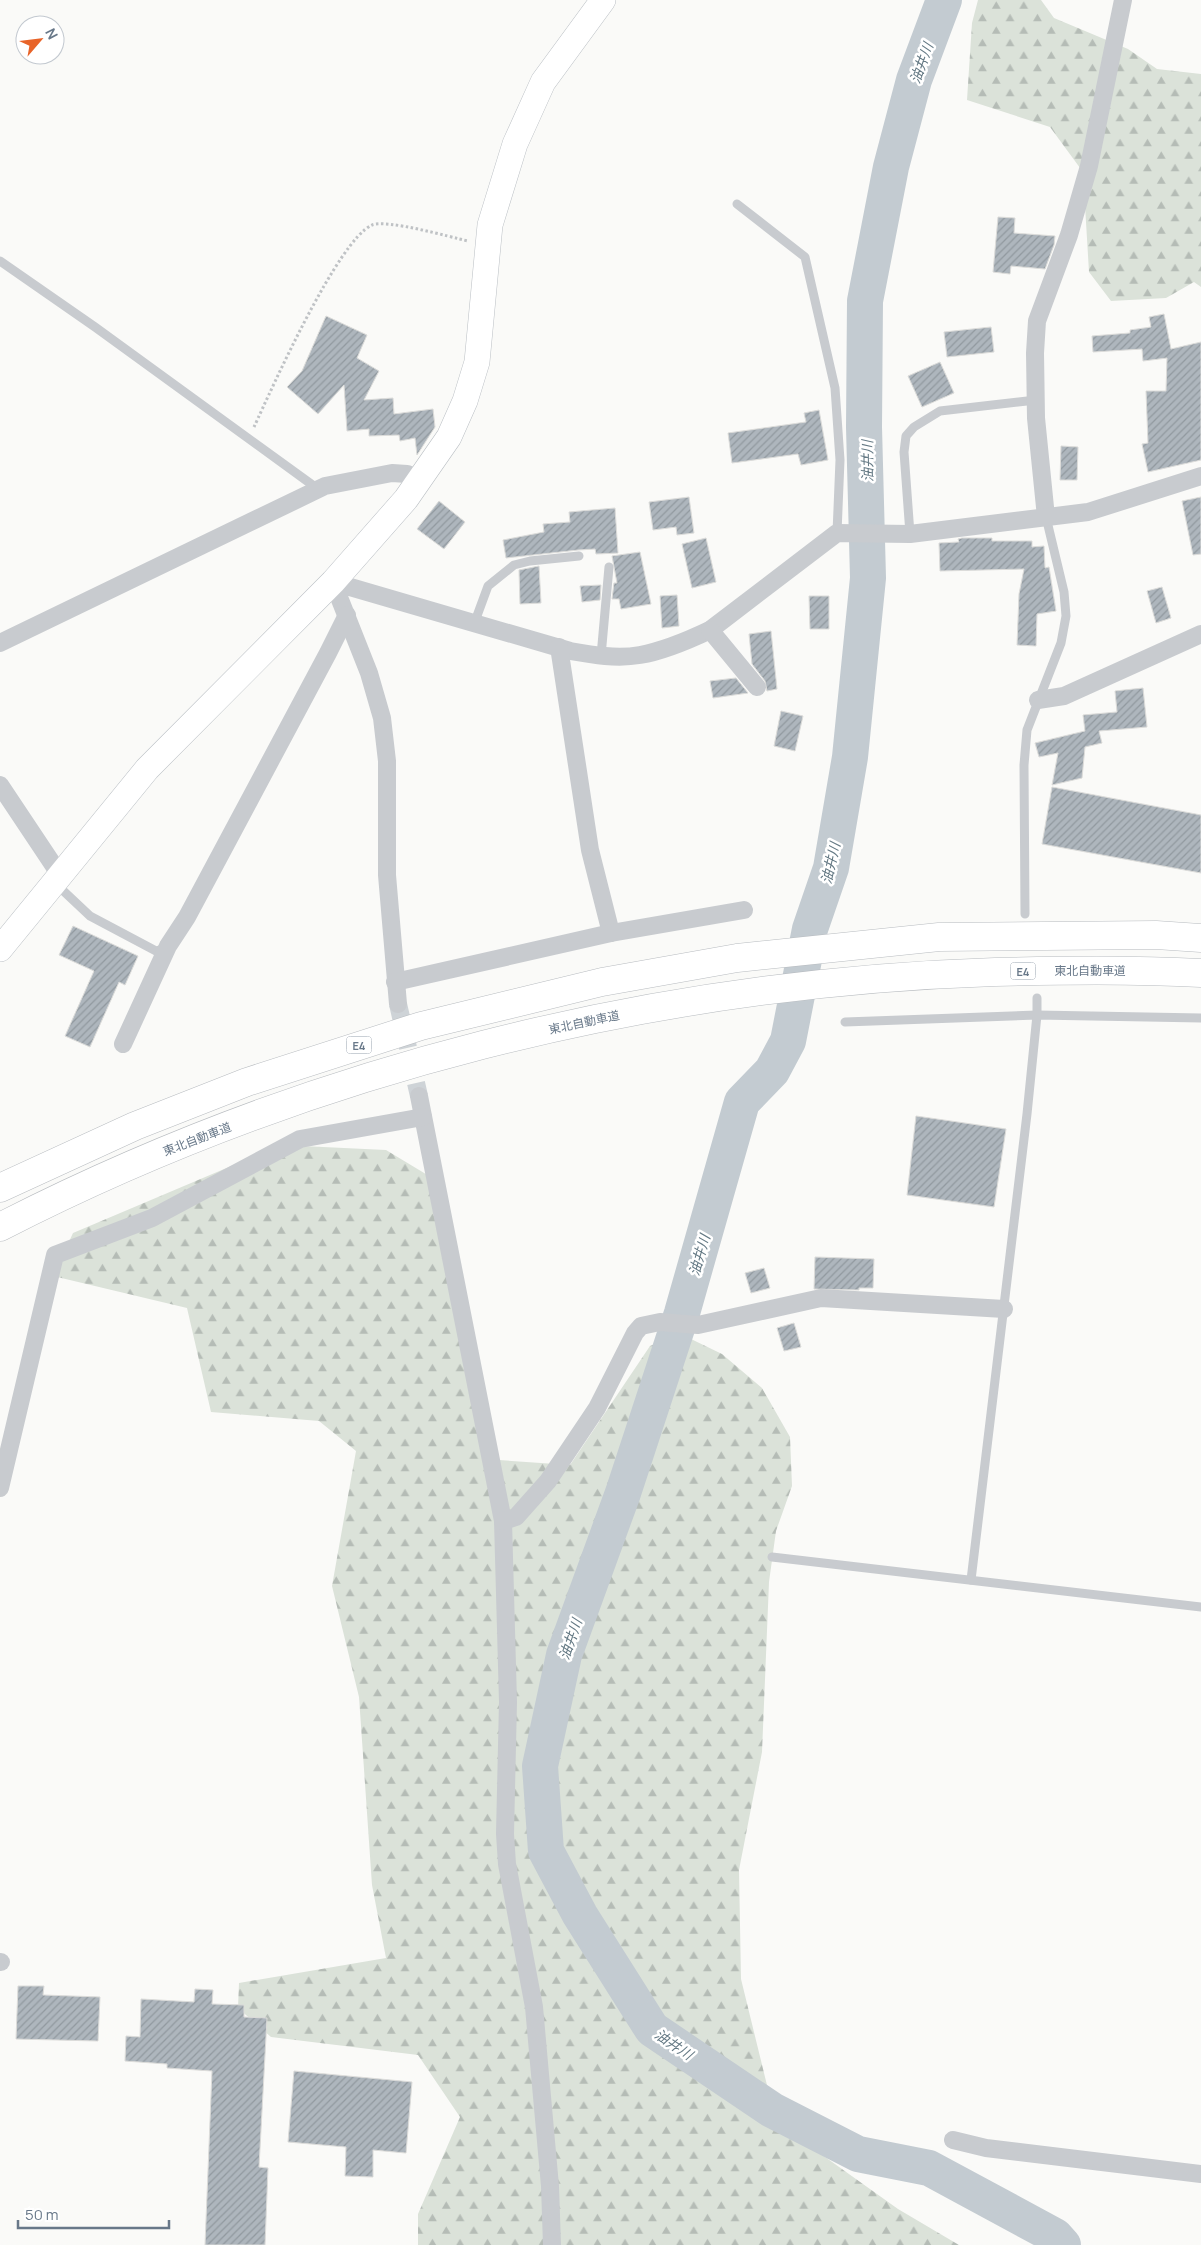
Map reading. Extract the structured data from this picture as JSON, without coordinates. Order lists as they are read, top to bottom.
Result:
{
  "streets": {
    "highway": ["東北自動車道", "E4"]
  },
  "water": ["油井川"],
  "scale_bar": "50 m",
  "north": "top right"
}
